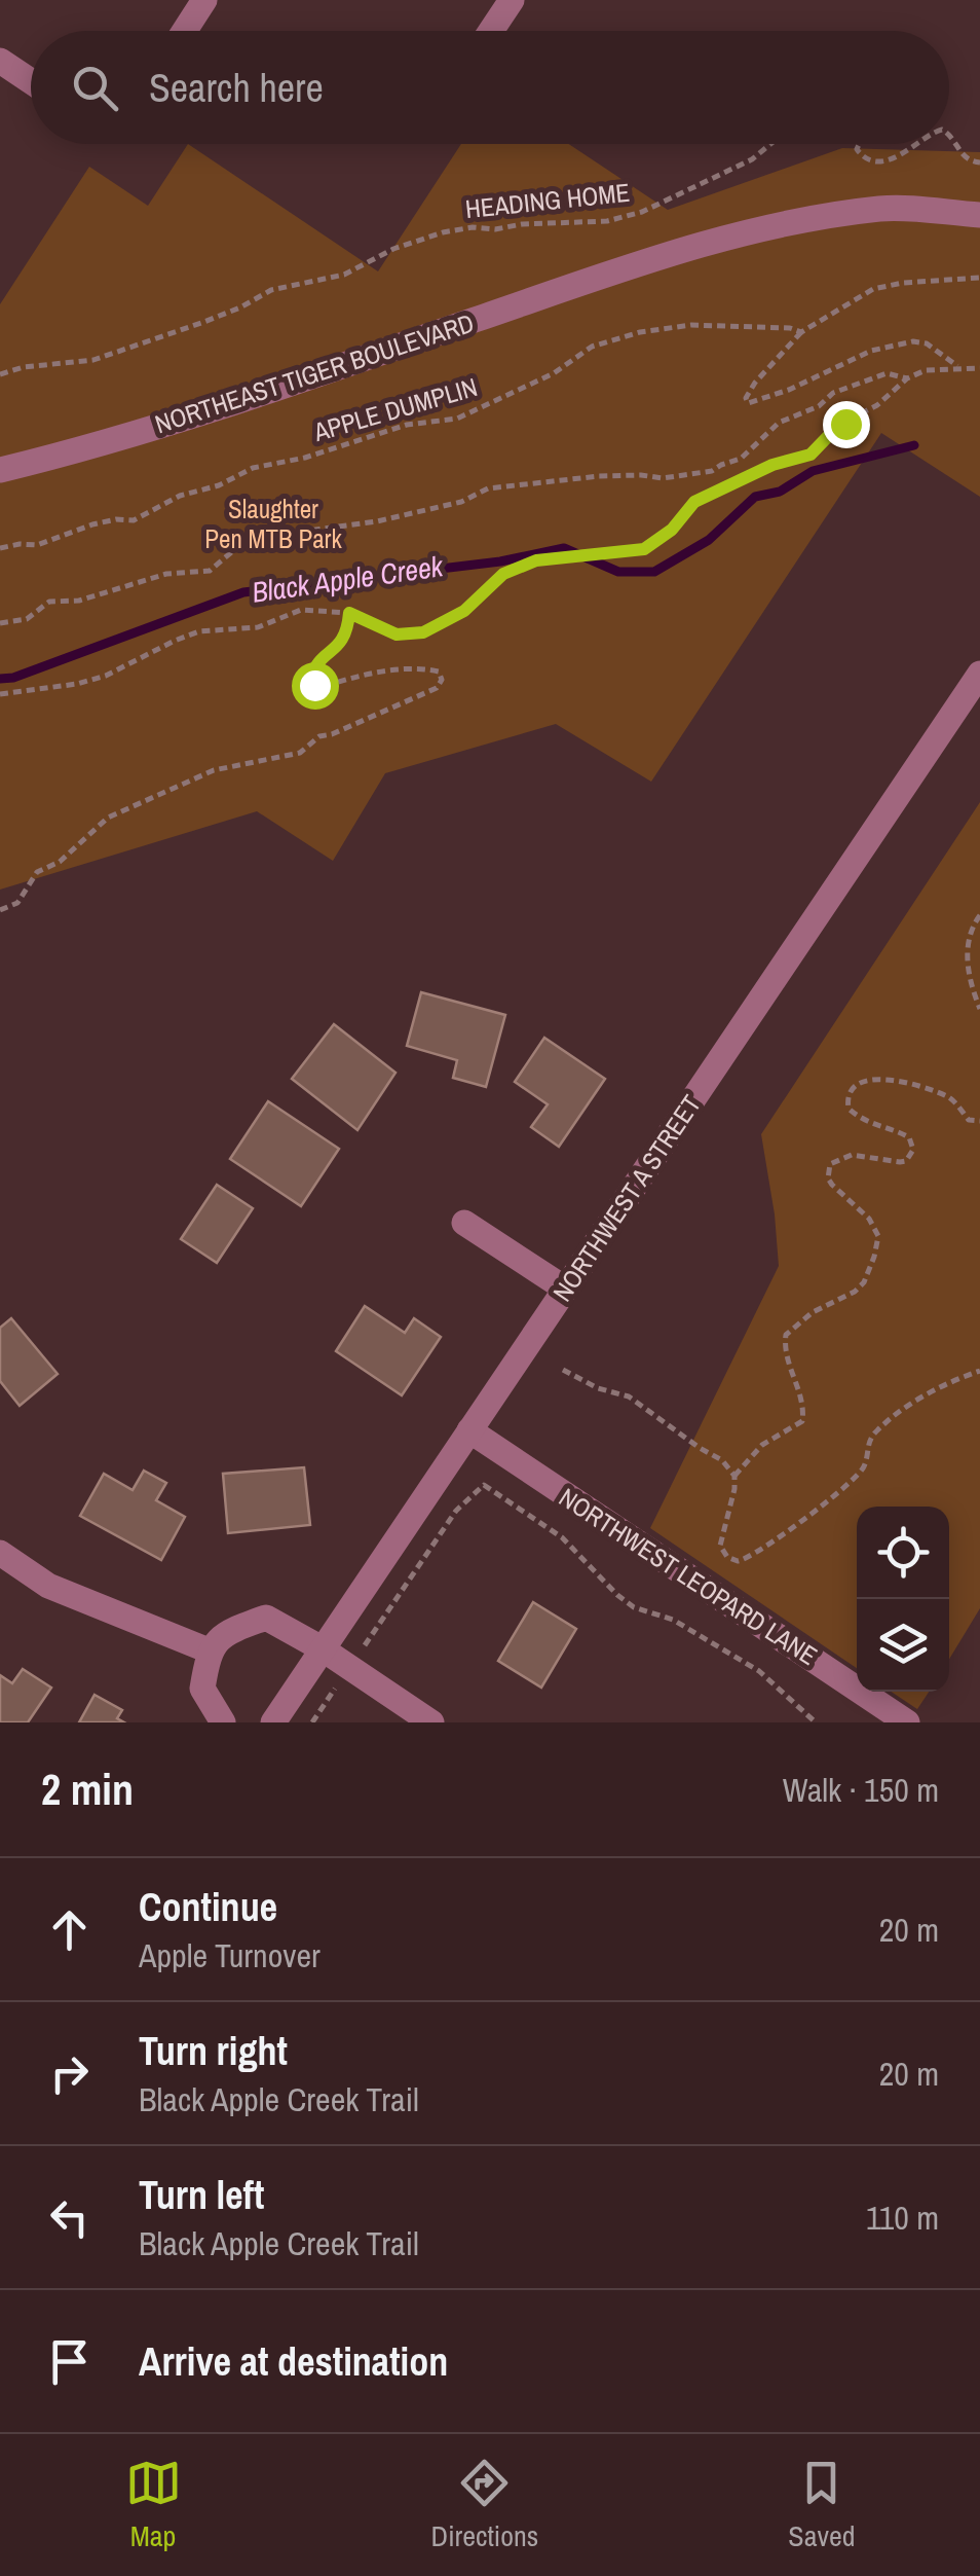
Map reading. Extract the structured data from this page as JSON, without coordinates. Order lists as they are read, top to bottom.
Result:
{
  "streets": {
    "street": ["NORTHEAST TIGER BOULEVARD", "NORTHWEST A STREET", "NORTHWEST LEOPARD LANE"],
    "path": ["HEADING HOME", "APPLE DUMPLIN"]
  },
  "crossings": [
    ["NORTHWEST A STREET", "NORTHWEST LEOPARD LANE"]
  ],
  "water": ["Black Apple Creek"],
  "parks": ["Slaughter Pen MTB Park"],
  "page": {
    "search": "Search here",
    "heading": ["2 min", "Walk · 150 m"],
    "list": [
      ["Continue", "Apple Turnover", "20 m"],
      ["Turn right", "Black Apple Creek Trail", "20 m"],
      ["Turn left", "Black Apple Creek Trail", "110 m"],
      "Arrive at destination"
    ],
    "nav": ["Map", "Directions", "Saved"]
  }
}
